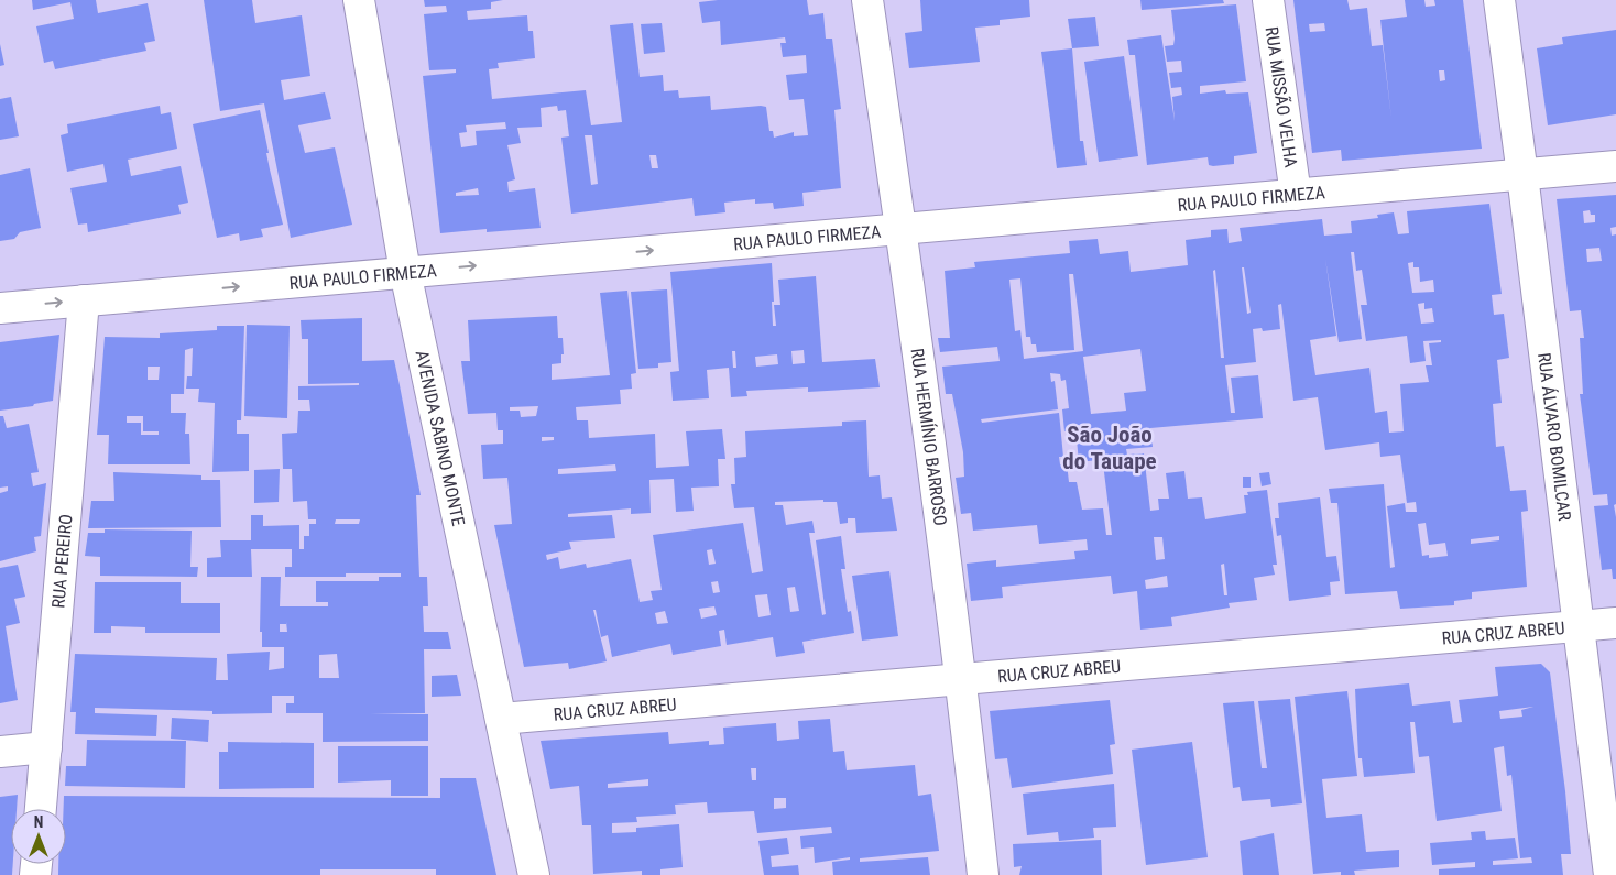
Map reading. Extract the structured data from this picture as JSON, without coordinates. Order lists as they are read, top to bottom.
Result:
{
  "streets": {
    "street": [
      "RUA MISSÃO VELHA",
      "RUA PAULO FIRMEZA",
      "RUA HERMÍNIO BARROSO",
      "RUA ÁLVARO BOMILCAR",
      "AVENIDA SABINO MONTE",
      "RUA PEREIRO",
      "RUA CRUZ ABREU"
    ]
  },
  "crossings": [
    ["RUA MISSÃO VELHA", "RUA PAULO FIRMEZA"],
    ["RUA PAULO FIRMEZA", "RUA HERMÍNIO BARROSO"],
    ["RUA PAULO FIRMEZA", "RUA ÁLVARO BOMILCAR"],
    ["RUA PAULO FIRMEZA", "AVENIDA SABINO MONTE"],
    ["RUA PAULO FIRMEZA", "RUA PEREIRO"],
    ["RUA HERMÍNIO BARROSO", "RUA CRUZ ABREU"],
    ["RUA ÁLVARO BOMILCAR", "RUA CRUZ ABREU"],
    ["AVENIDA SABINO MONTE", "RUA CRUZ ABREU"]
  ],
  "one_way": ["RUA PAULO FIRMEZA"],
  "districts": ["São João do Tauape"],
  "north": "top"
}
